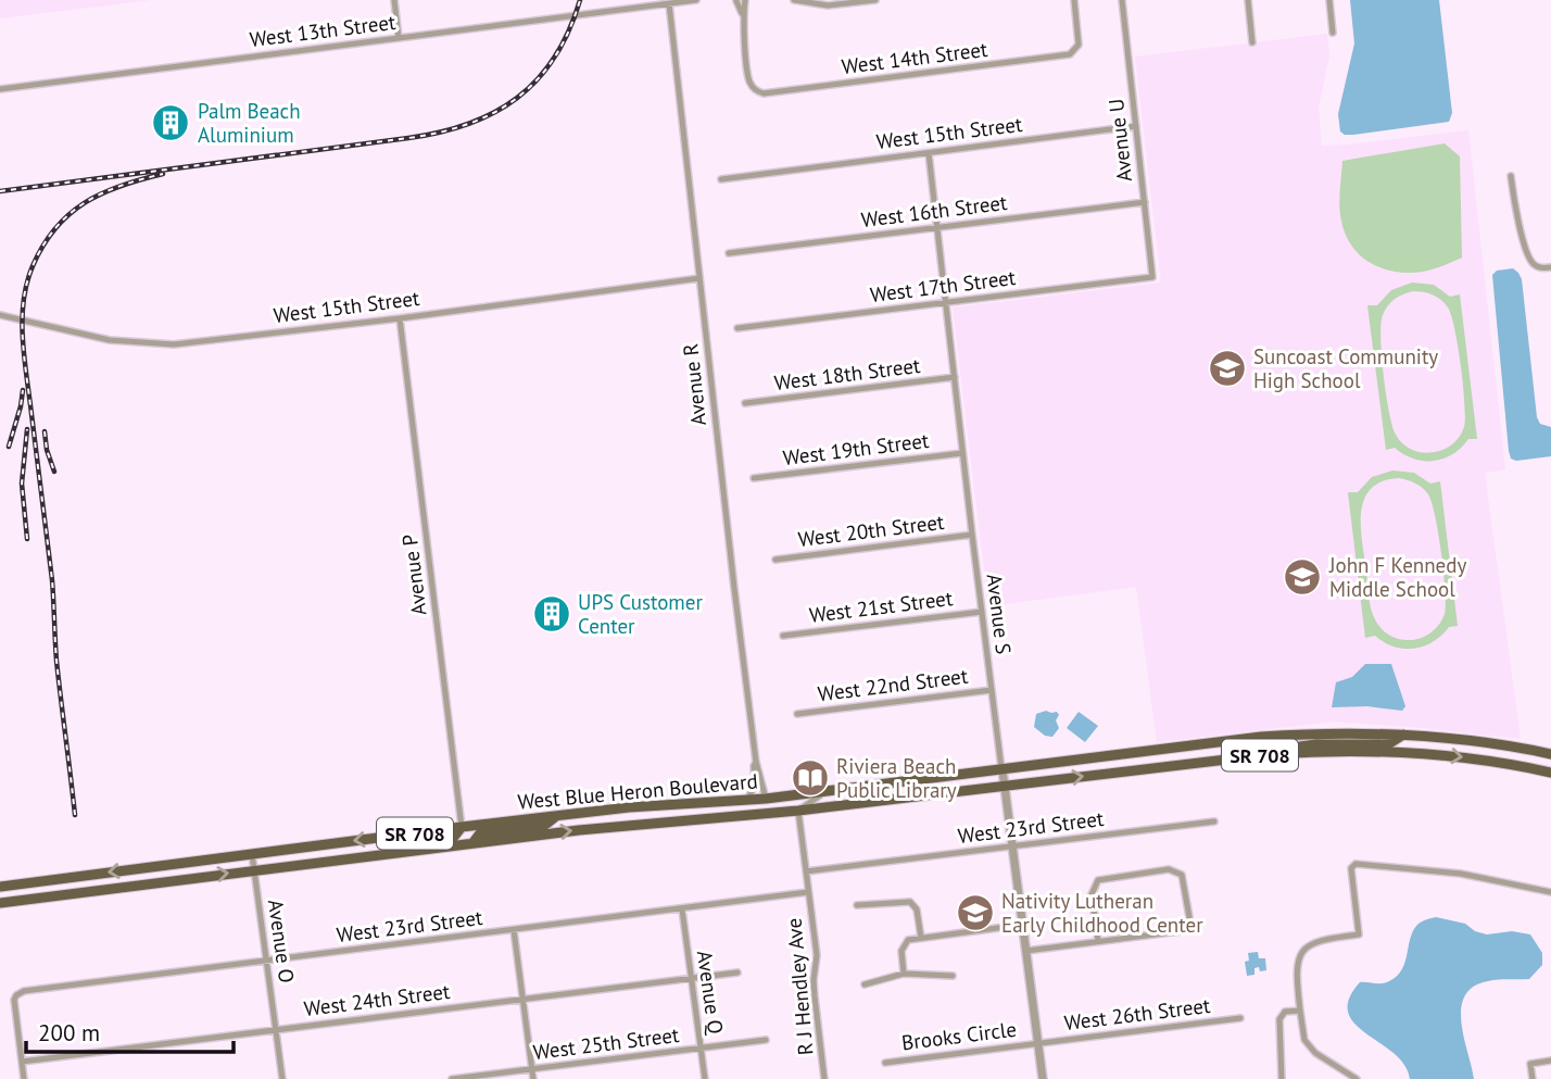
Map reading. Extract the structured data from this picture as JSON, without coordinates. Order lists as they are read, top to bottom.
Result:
{
  "streets": {
    "main road": ["SR 708", "West Blue Heron Boulevard"],
    "street": [
      "West 13th Street",
      "West 14th Street",
      "West 15th Street",
      "Avenue U",
      "West 16th Street",
      "West 17th Street",
      "West 18th Street",
      "Avenue R",
      "West 19th Street",
      "West 20th Street",
      "Avenue P",
      "West 21st Street",
      "Avenue S",
      "West 22nd Street",
      "West 23rd Street",
      "Avenue O",
      "R J Hendley Ave",
      "Avenue Q",
      "West 24th Street",
      "West 26th Street",
      "Brooks Circle",
      "West 25th Street"
    ]
  },
  "crossings": [
    ["West 13th Street", "Avenue R"],
    ["West 15th Street", "Avenue U"],
    ["West 15th Street", "Avenue R"],
    ["West 15th Street", "Avenue P"],
    ["West 15th Street", "Avenue S"],
    ["Avenue U", "West 16th Street"],
    ["Avenue U", "West 17th Street"],
    ["West 16th Street", "Avenue S"],
    ["West 17th Street", "Avenue S"],
    ["West 18th Street", "Avenue S"],
    ["Avenue R", "West Blue Heron Boulevard"],
    ["West 19th Street", "Avenue S"],
    ["West 20th Street", "Avenue S"],
    ["Avenue P", "West Blue Heron Boulevard"],
    ["West 21st Street", "Avenue S"],
    ["Avenue S", "West 22nd Street"],
    ["Avenue S", "West Blue Heron Boulevard"],
    ["Avenue S", "West 23rd Street"],
    ["Avenue S", "West 26th Street"],
    ["Avenue S", "Brooks Circle"],
    ["West Blue Heron Boulevard", "Avenue O"],
    ["West 23rd Street", "Avenue O"],
    ["West 23rd Street", "R J Hendley Ave"],
    ["West 23rd Street", "Avenue Q"],
    ["West 23rd Street", "West 24th Street"],
    ["Avenue O", "West 24th Street"],
    ["Avenue Q", "West 24th Street"],
    ["Avenue Q", "West 25th Street"],
    ["West 26th Street", "Brooks Circle"]
  ],
  "places": {
    "building": ["Palm Beach Aluminium", "UPS Customer Center"],
    "school or university": ["Suncoast Community High School", "John F Kennedy Middle School", "Nativity Lutheran Early Childhood Center"],
    "library": ["Riviera Beach Public Library"]
  },
  "scale_bar": "200 m"
}
